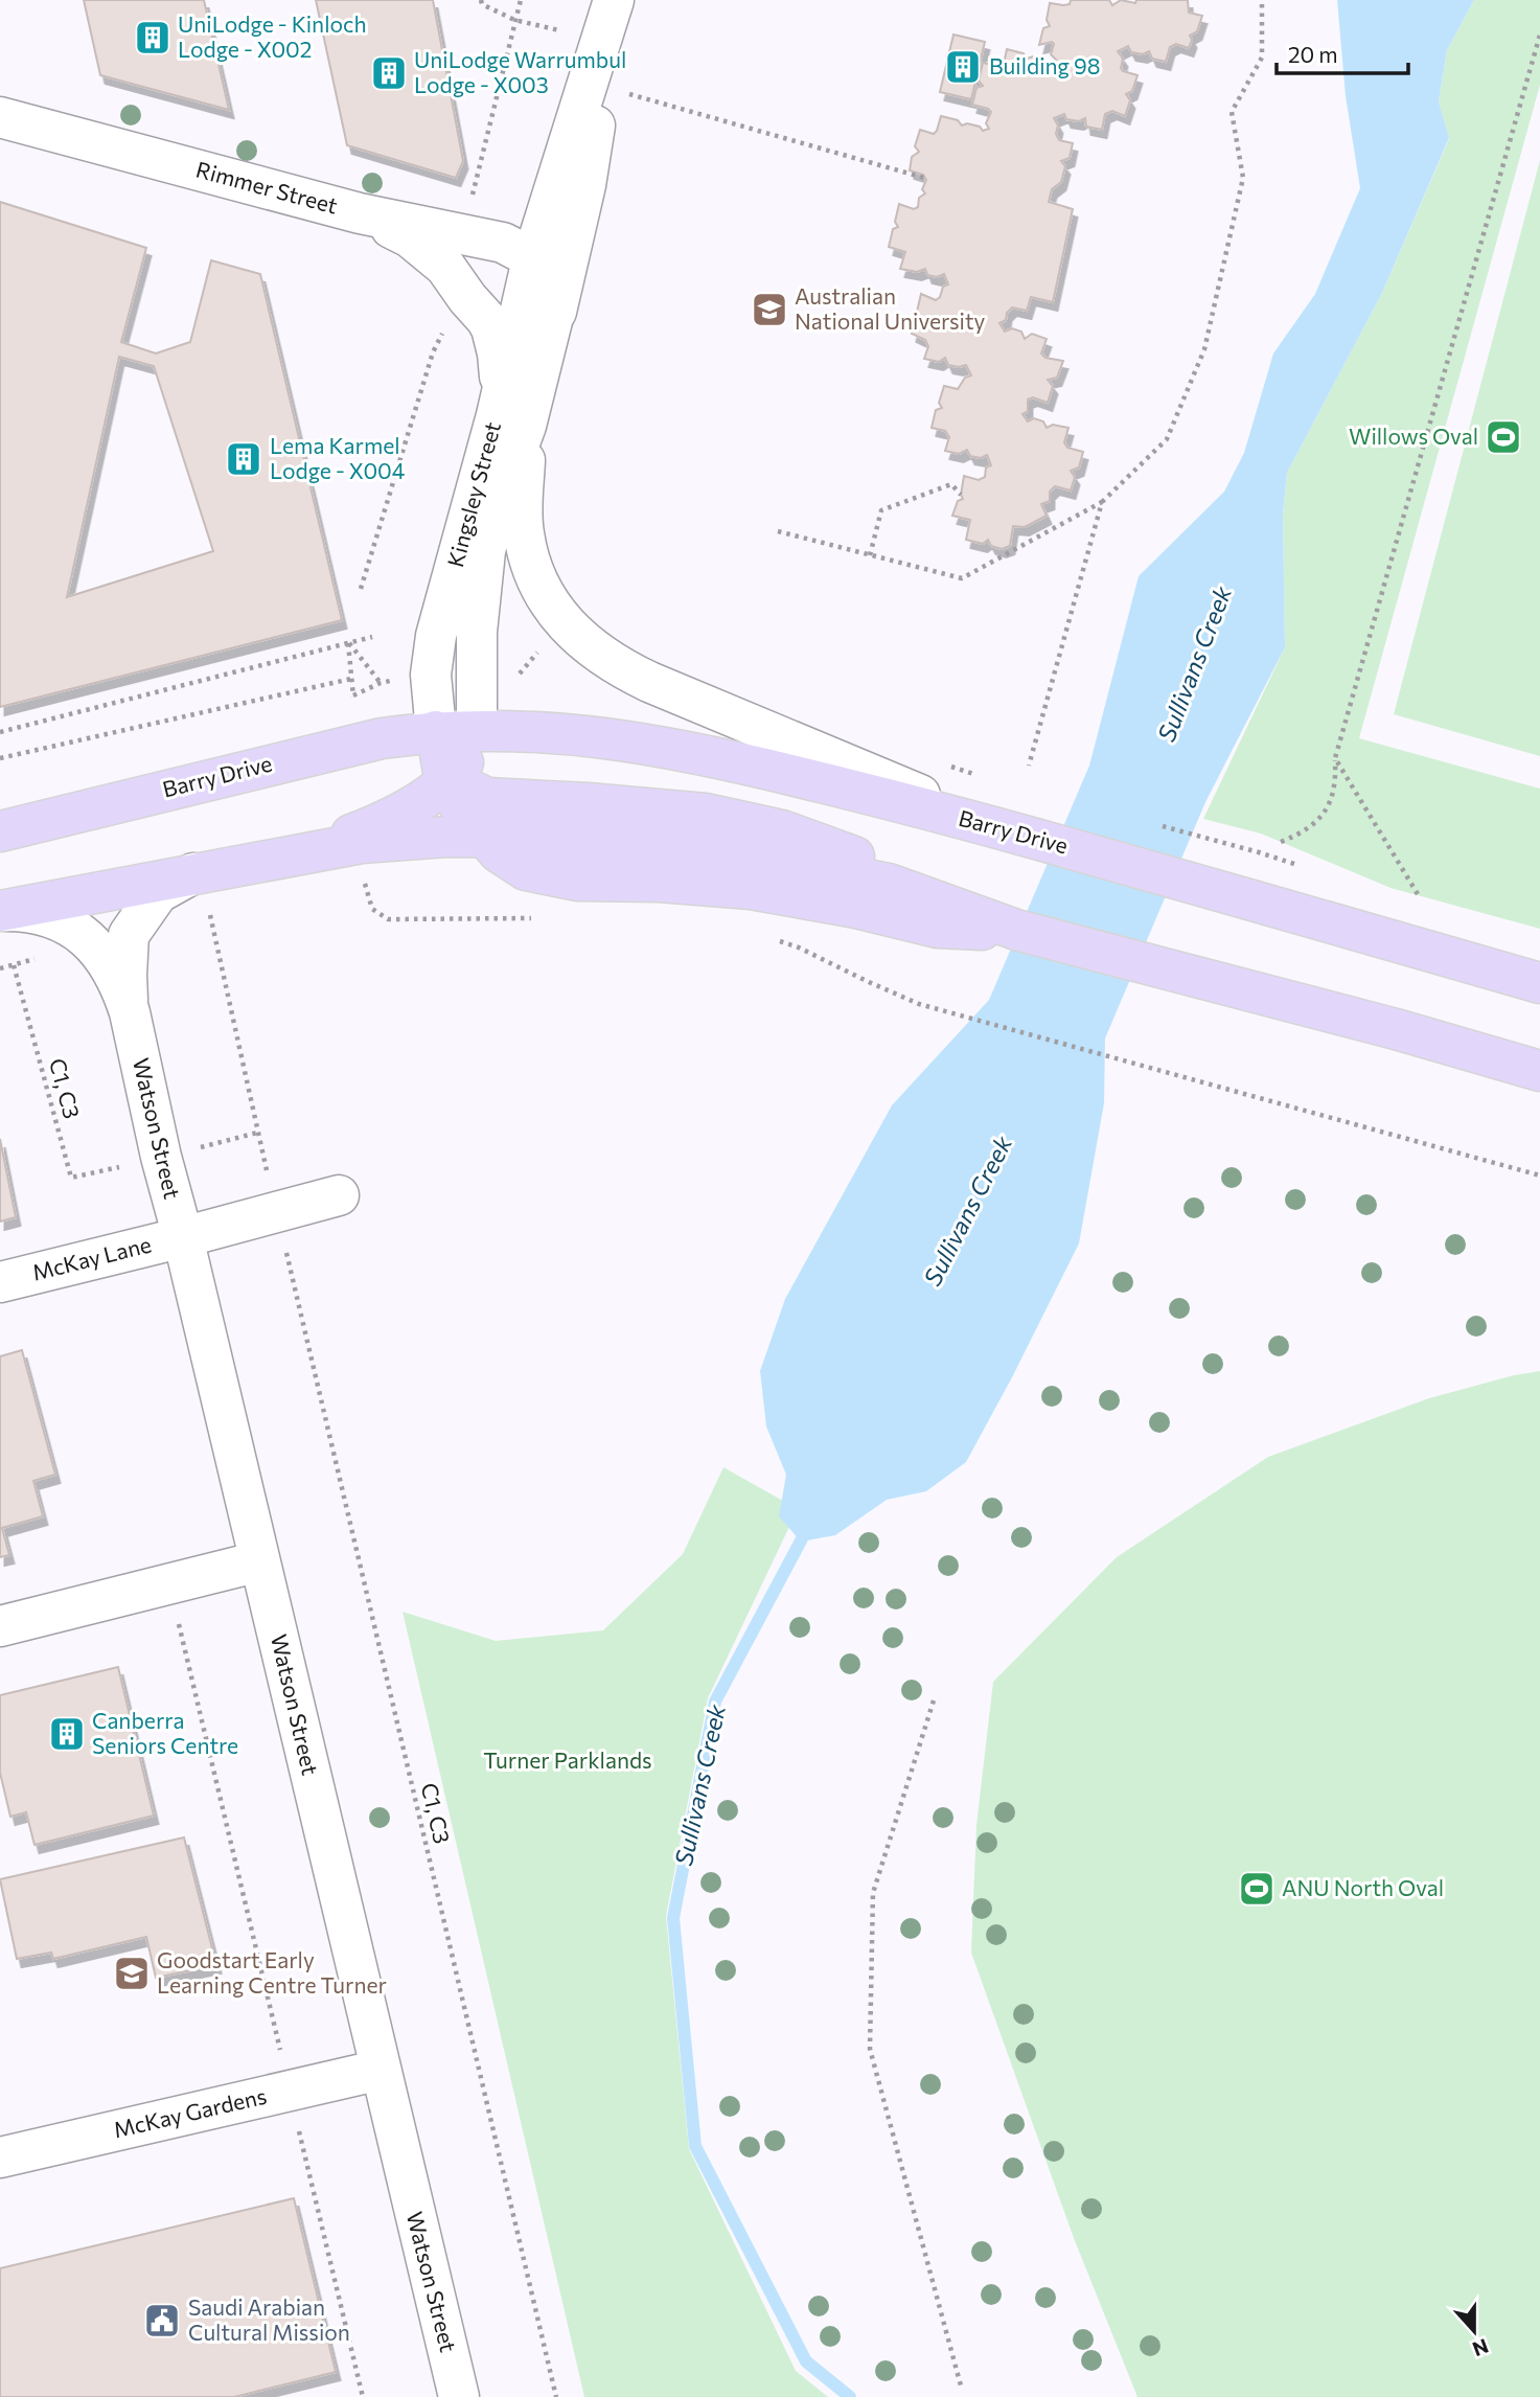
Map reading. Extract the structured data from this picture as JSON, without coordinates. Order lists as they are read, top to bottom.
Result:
{
  "streets": {
    "main road": ["Barry Drive"],
    "street": [
      "Rimmer Street",
      "Kingsley Street",
      "Watson Street",
      "McKay Lane",
      "McKay Gardens"
    ],
    "path": ["C1, C3"]
  },
  "crossings": [
    ["Rimmer Street", "Kingsley Street"],
    ["Kingsley Street", "Barry Drive"],
    ["Watson Street", "McKay Lane"],
    ["Watson Street", "McKay Gardens"]
  ],
  "water": ["Sullivans Creek"],
  "parks": ["Turner Parklands"],
  "places": {
    "building": [
      "UniLodge - Kinloch Lodge - X002",
      "Building 98",
      "UniLodge Warrumbul Lodge - X003",
      "Lema Karmel Lodge - X004",
      "Canberra Seniors Centre"
    ],
    "school or university": ["Australian National University", "Goodstart Early Learning Centre Turner"],
    "sports": ["Willows Oval", "ANU North Oval"],
    "public building": ["Saudi Arabian Cultural Mission"]
  },
  "scale_bar": "20 m",
  "north": "bottom"
}
